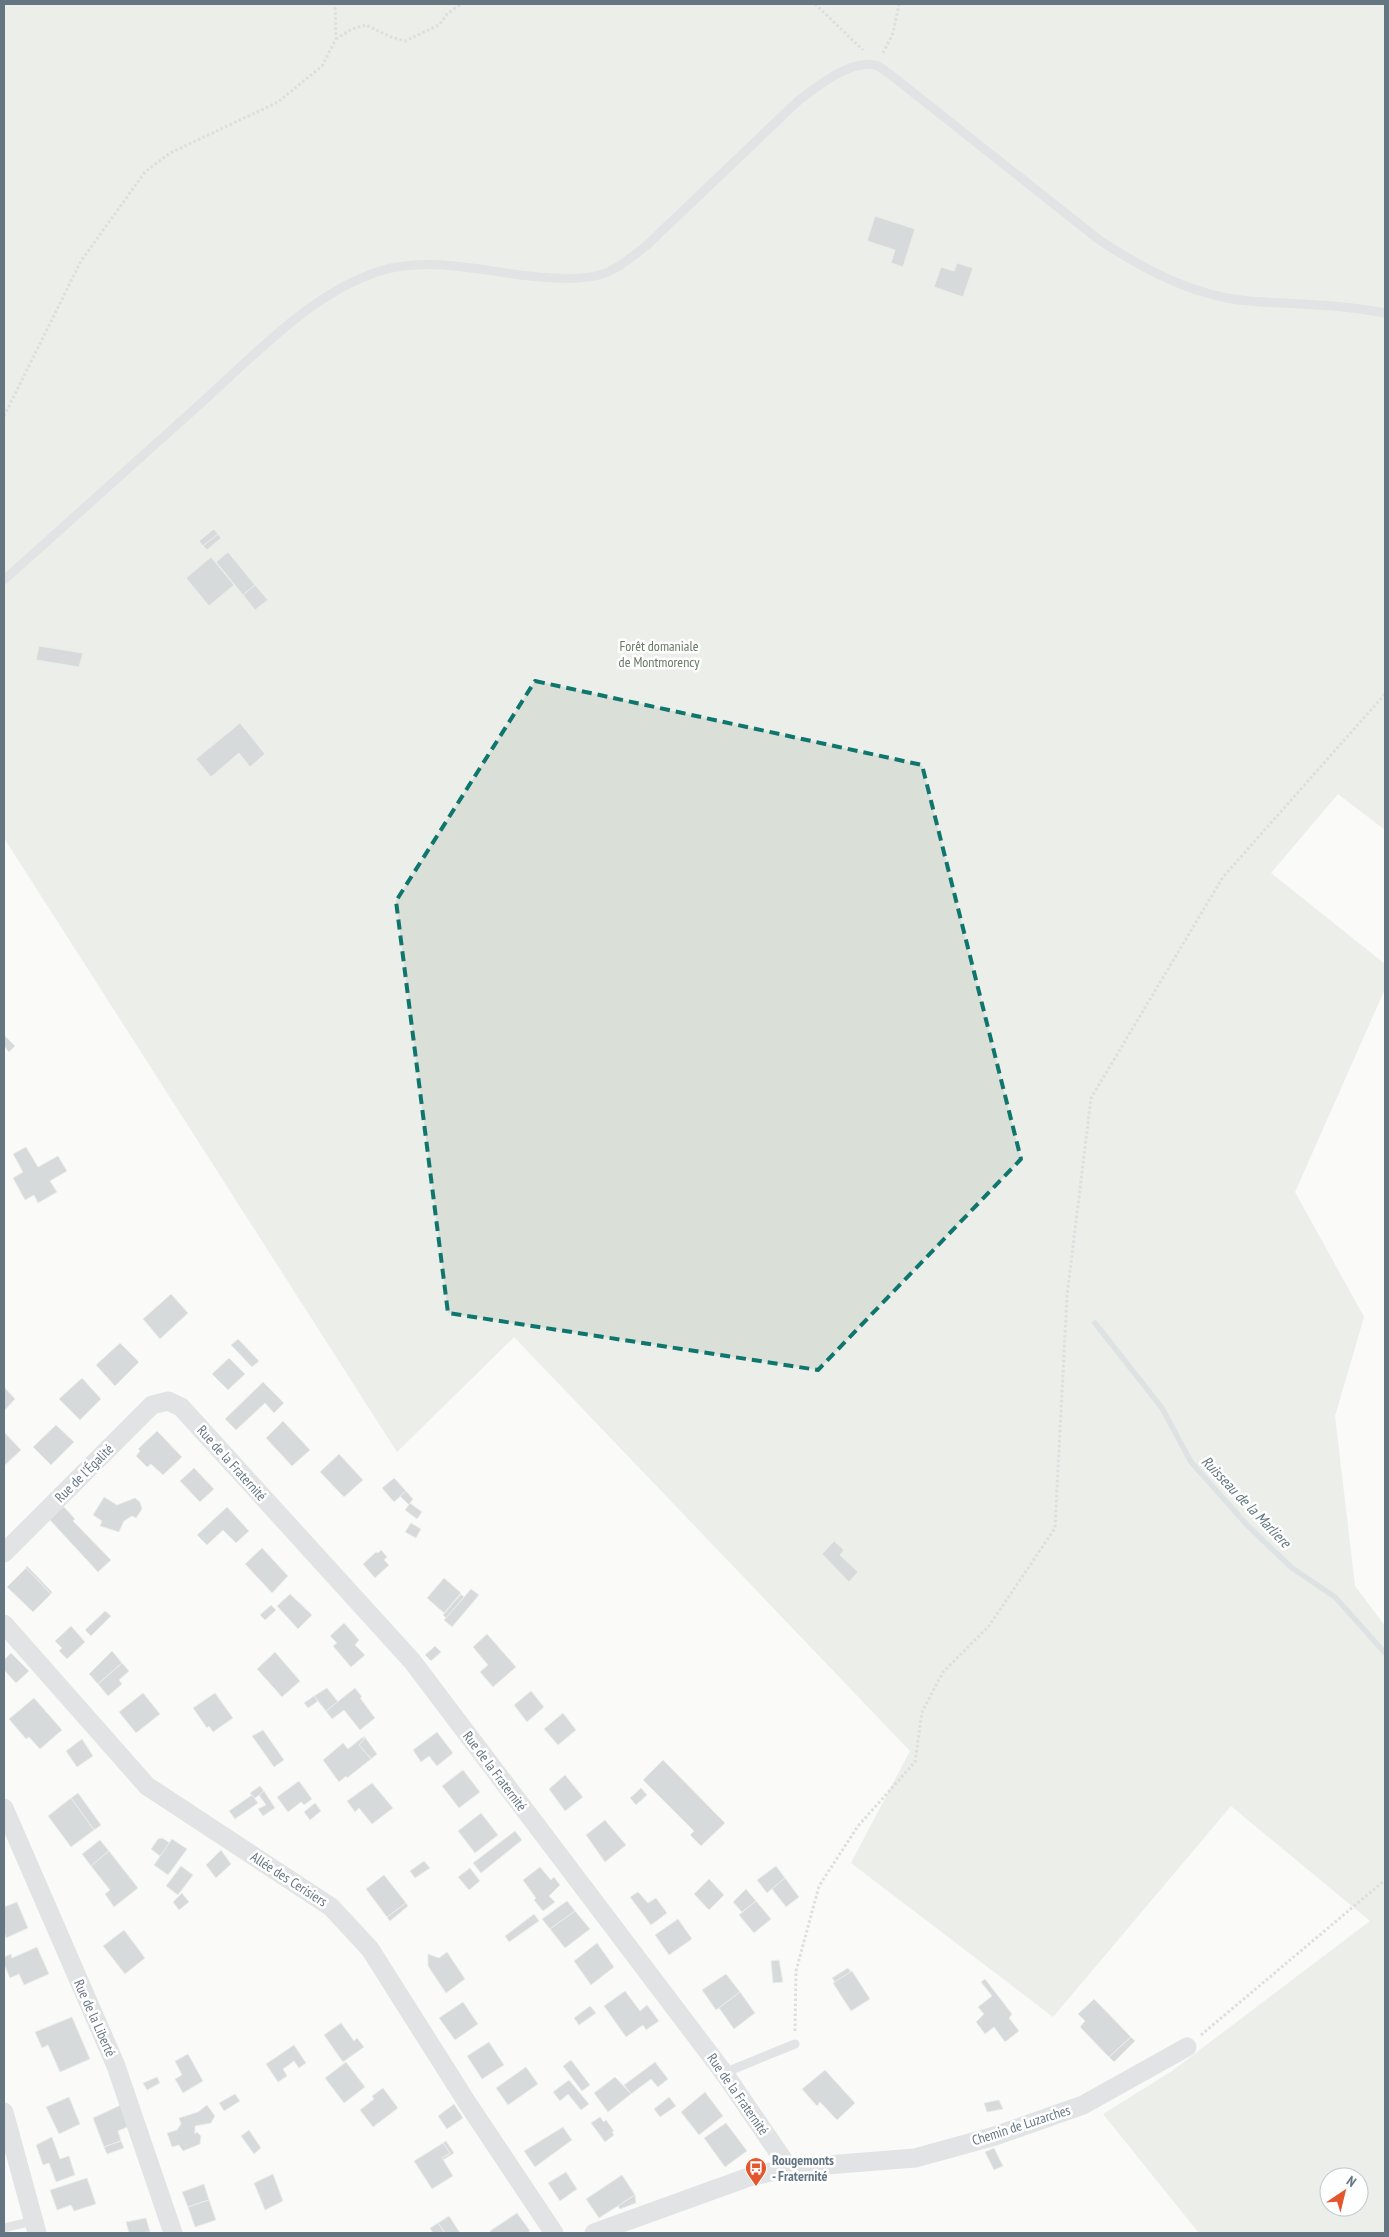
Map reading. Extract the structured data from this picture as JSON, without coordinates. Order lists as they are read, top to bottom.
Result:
{
  "streets": {
    "street": [
      "Rue de la Fraternité",
      "Rue de l'Égalité",
      "Allée des Cerisiers",
      "Rue de la Liberté",
      "Chemin de Luzarches"
    ]
  },
  "crossings": [
    ["Rue de la Fraternité", "Rue de l'Égalité"],
    ["Rue de la Fraternité", "Chemin de Luzarches"]
  ],
  "water": ["Ruisseau de la Marliere"],
  "parks": ["Forêt domaniale de Montmorency"],
  "places": {
    "bus stop": ["Rougemonts - Fraternité"]
  },
  "north": "top right"
}
